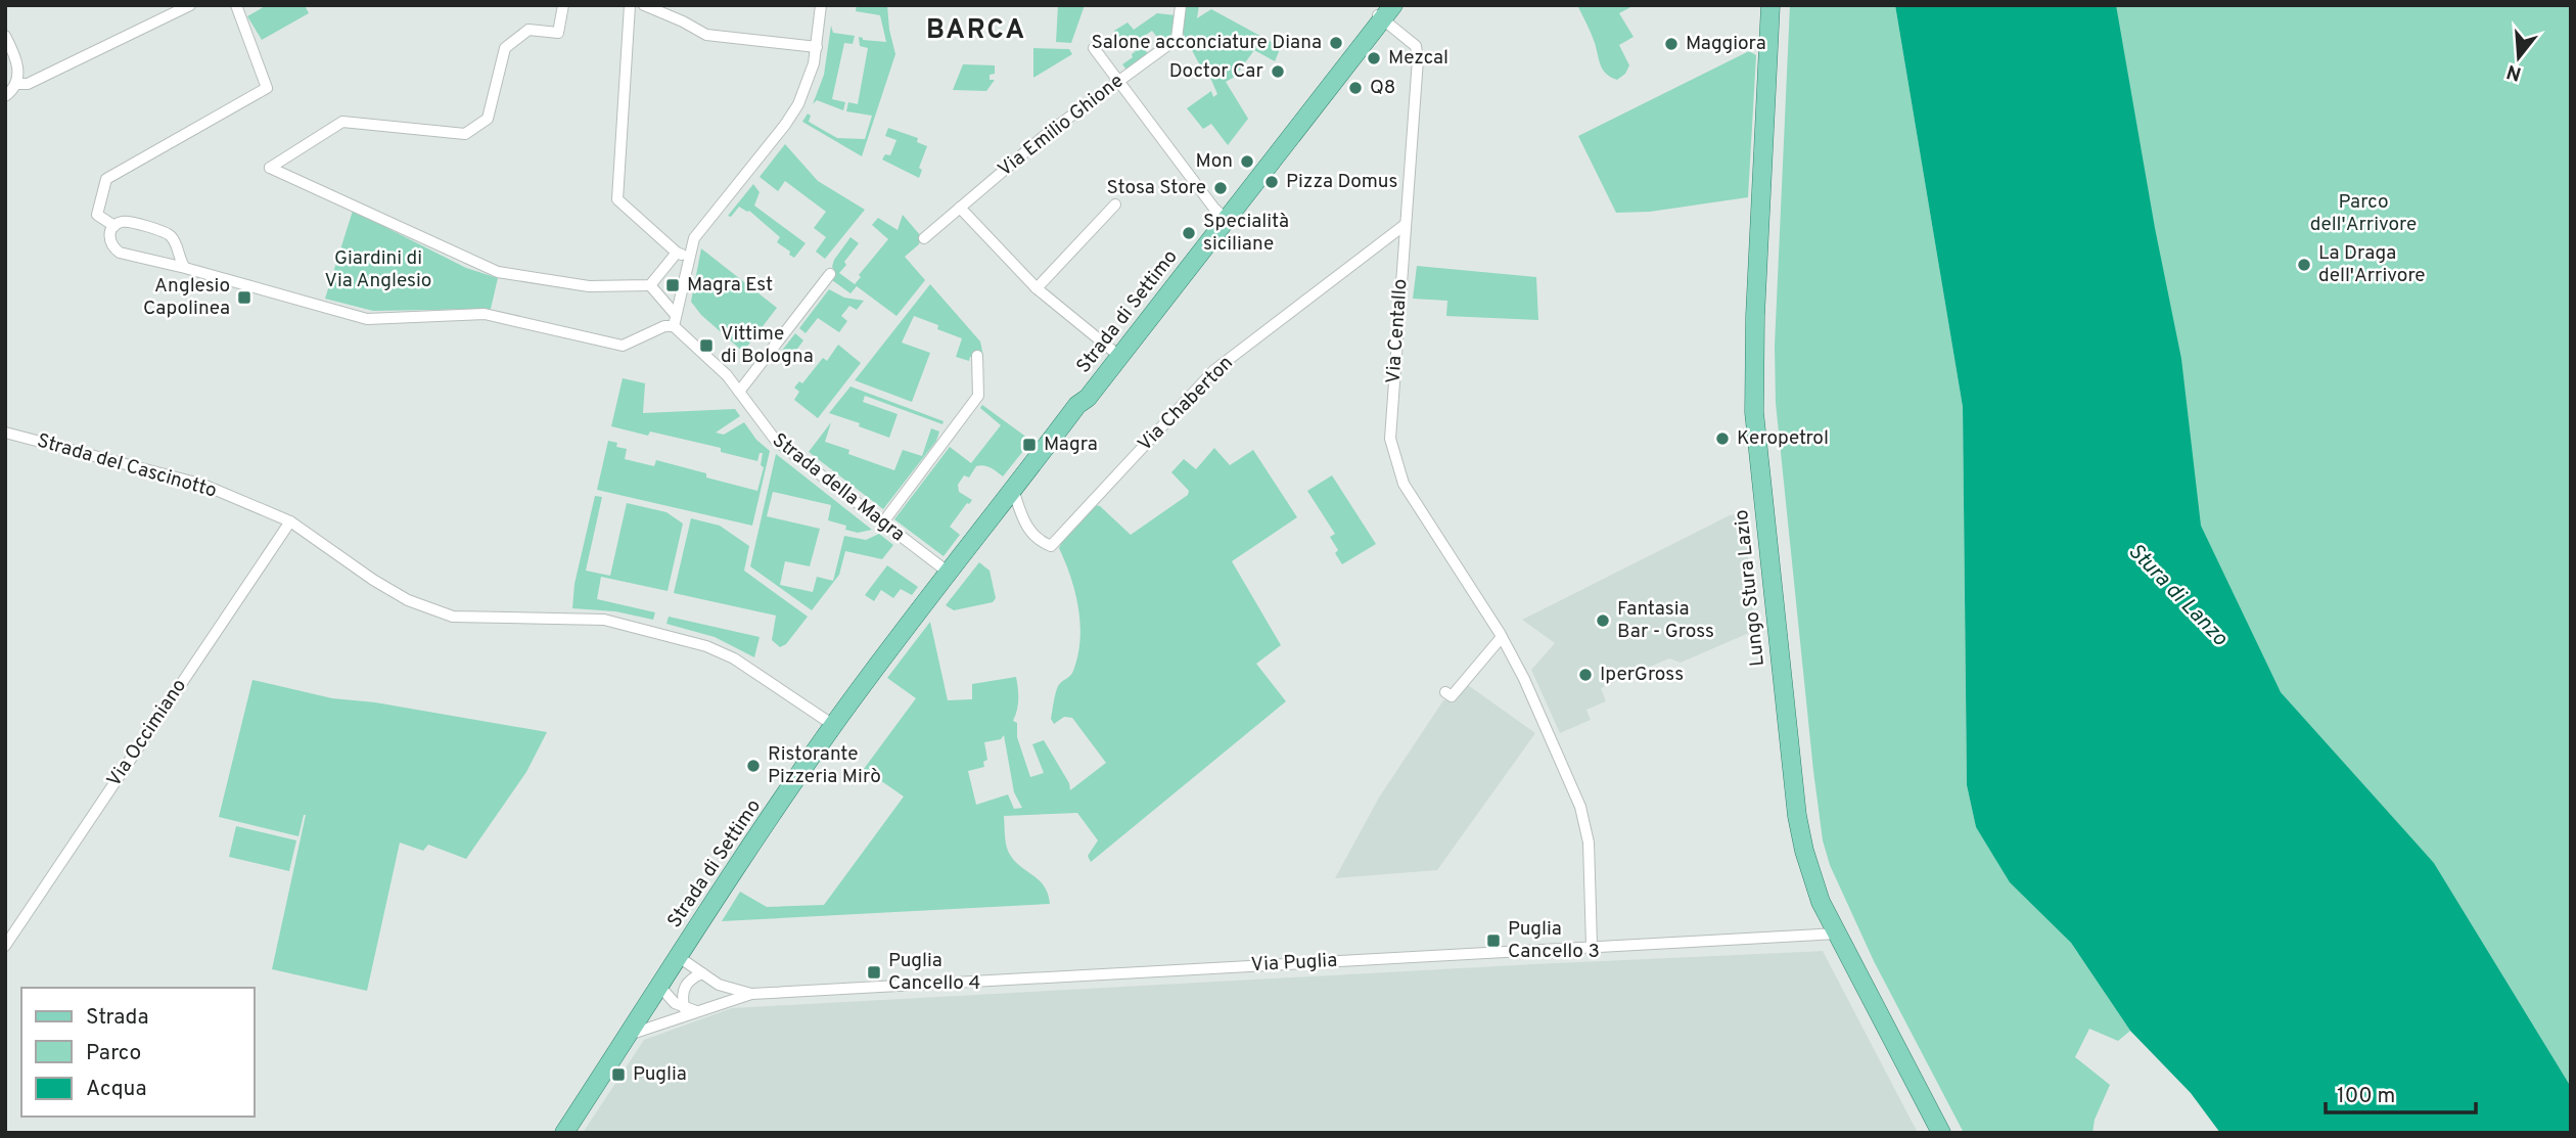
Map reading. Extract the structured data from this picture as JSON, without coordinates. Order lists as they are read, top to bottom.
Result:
{
  "streets": {
    "main road": ["Strada di Settimo", "Lungo Stura Lazio"],
    "street": [
      "Via Emilio Ghione",
      "Via Centallo",
      "Via Chaberton",
      "Strada del Cascinotto",
      "Strada della Magra",
      "Via Occimiano",
      "Via Puglia"
    ]
  },
  "crossings": [
    ["Strada di Settimo", "Via Centallo"],
    ["Strada di Settimo", "Via Chaberton"],
    ["Strada di Settimo", "Strada del Cascinotto"],
    ["Strada di Settimo", "Strada della Magra"],
    ["Strada di Settimo", "Via Puglia"],
    ["Via Centallo", "Via Chaberton"],
    ["Via Centallo", "Via Puglia"],
    ["Strada del Cascinotto", "Via Occimiano"],
    ["Lungo Stura Lazio", "Via Puglia"]
  ],
  "districts": ["BARCA"],
  "water": ["Stura di Lanzo"],
  "parks": ["Parco dell'Arrivore", "Giardini di Via Anglesio"],
  "places": {
    "other": [
      "Salone acconciature Diana",
      "Maggiora",
      "Mezcal",
      "Doctor Car",
      "Q8",
      "Mon",
      "Pizza Domus",
      "Stosa Store",
      "Specialità siciliane",
      "La Draga dell'Arrivore",
      "Keropetrol",
      "Fantasia Bar - Gross",
      "IperGross",
      "Ristorante Pizzeria Mirò"
    ],
    "transit": [
      "Magra Est",
      "Anglesio Capolinea",
      "Vittime di Bologna",
      "Magra",
      "Puglia Cancello 3",
      "Puglia Cancello 4",
      "Puglia"
    ]
  },
  "legend": ["Strada", "Parco", "Acqua"],
  "scale_bar": "100 m",
  "north": "bottom"
}
